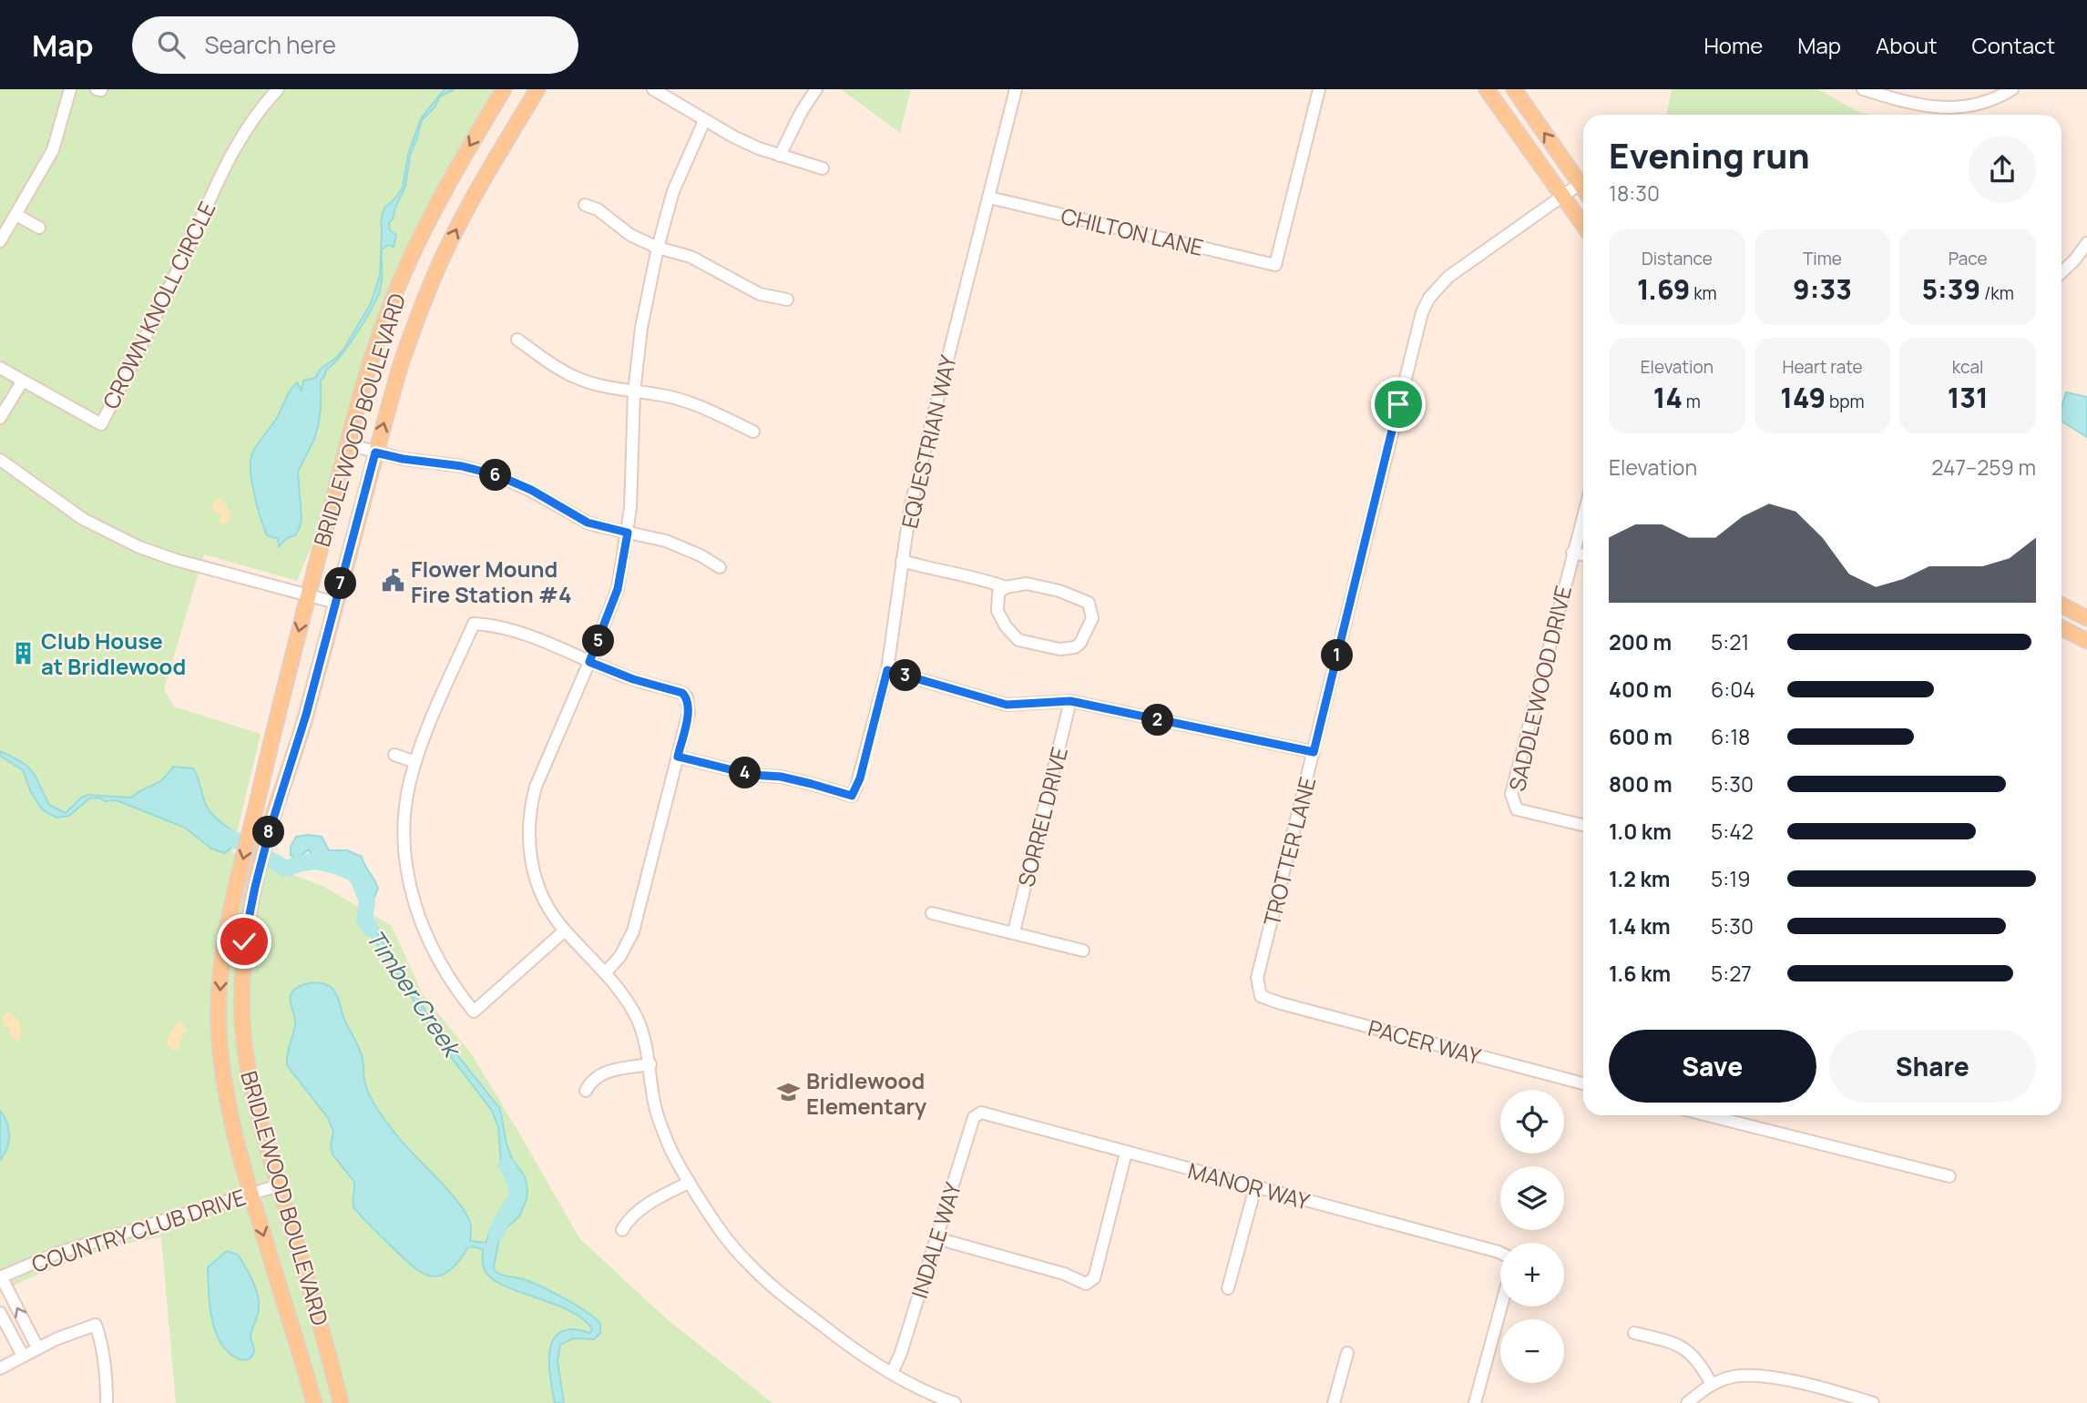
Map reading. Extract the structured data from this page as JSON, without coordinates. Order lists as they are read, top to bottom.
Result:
{
  "streets": {
    "main road": ["BRIDLEWOOD BOULEVARD"],
    "street": [
      "CHILTON LANE",
      "CROWN KNOLL CIRCLE",
      "EQUESTRIAN WAY",
      "SADDLEWOOD DRIVE",
      "SORREL DRIVE",
      "TROTTER LANE",
      "PACER WAY",
      "MANOR WAY",
      "COUNTRY CLUB DRIVE",
      "INDALE WAY"
    ]
  },
  "crossings": [
    ["CHILTON LANE", "EQUESTRIAN WAY"],
    ["BRIDLEWOOD BOULEVARD", "COUNTRY CLUB DRIVE"],
    ["TROTTER LANE", "PACER WAY"],
    ["MANOR WAY", "INDALE WAY"]
  ],
  "water": ["Timber Creek"],
  "places": {
    "public building": ["Flower Mound Fire Station #4"],
    "building": ["Club House at Bridlewood"],
    "school or university": ["Bridlewood Elementary"]
  },
  "page": {
    "header": "Map",
    "search": "Search here",
    "nav": [
      "Home",
      "Map",
      "About",
      "Contact"
    ],
    "heading": ["Evening run", "18:30"],
    "stats": [
      ["Distance", "1.69 km"],
      ["Time", "9:33"],
      ["Pace", "5:39 /km"],
      ["Elevation", "14 m"],
      ["Heart rate", "149 bpm"],
      ["kcal", "131"]
    ],
    "chart": ["Elevation", "247–259 m"],
    "pins": [
      "6",
      "7",
      "5",
      "1",
      "3",
      "2",
      "4",
      "8"
    ],
    "list": [
      {
        "name": "200 m",
        "note": "5:21"
      },
      {
        "name": "400 m",
        "note": "6:04"
      },
      {
        "name": "600 m",
        "note": "6:18"
      },
      {
        "name": "800 m",
        "note": "5:30"
      },
      {
        "name": "1.0 km",
        "note": "5:42"
      },
      {
        "name": "1.2 km",
        "note": "5:19"
      },
      {
        "name": "1.4 km",
        "note": "5:30"
      },
      {
        "name": "1.6 km",
        "note": "5:27"
      }
    ],
    "buttons": ["Save", "Share"],
    "map_buttons": ["+", "−"]
  }
}
